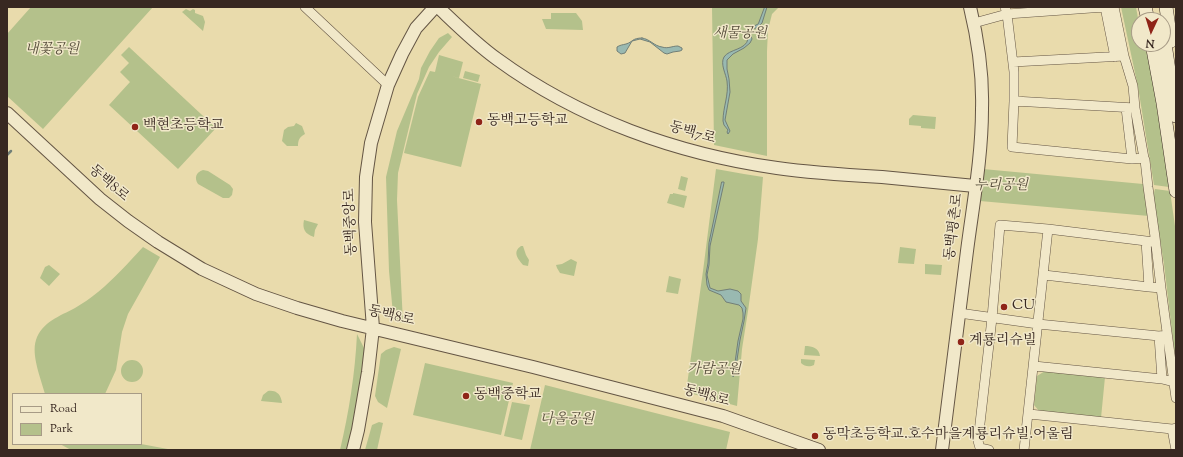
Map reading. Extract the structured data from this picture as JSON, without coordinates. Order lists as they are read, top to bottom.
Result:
{
  "streets": {
    "street": [
      "동백7로",
      "동백8로",
      "동백중앙로",
      "동백평촌로"
    ]
  },
  "crossings": [
    ["동백7로", "동백평촌로"],
    ["동백8로", "동백중앙로"]
  ],
  "parks": [
    "새물공원",
    "내꽃공원",
    "누리공원",
    "가람공원",
    "다올공원"
  ],
  "places": [
    "동백고등학교",
    "백현초등학교",
    "CU",
    "계룡리슈빌",
    "동백중학교",
    "동막초등학교.호수마을계룡리슈빌.어울림"
  ],
  "legend": ["Road", "Park"],
  "north": "bottom"
}
